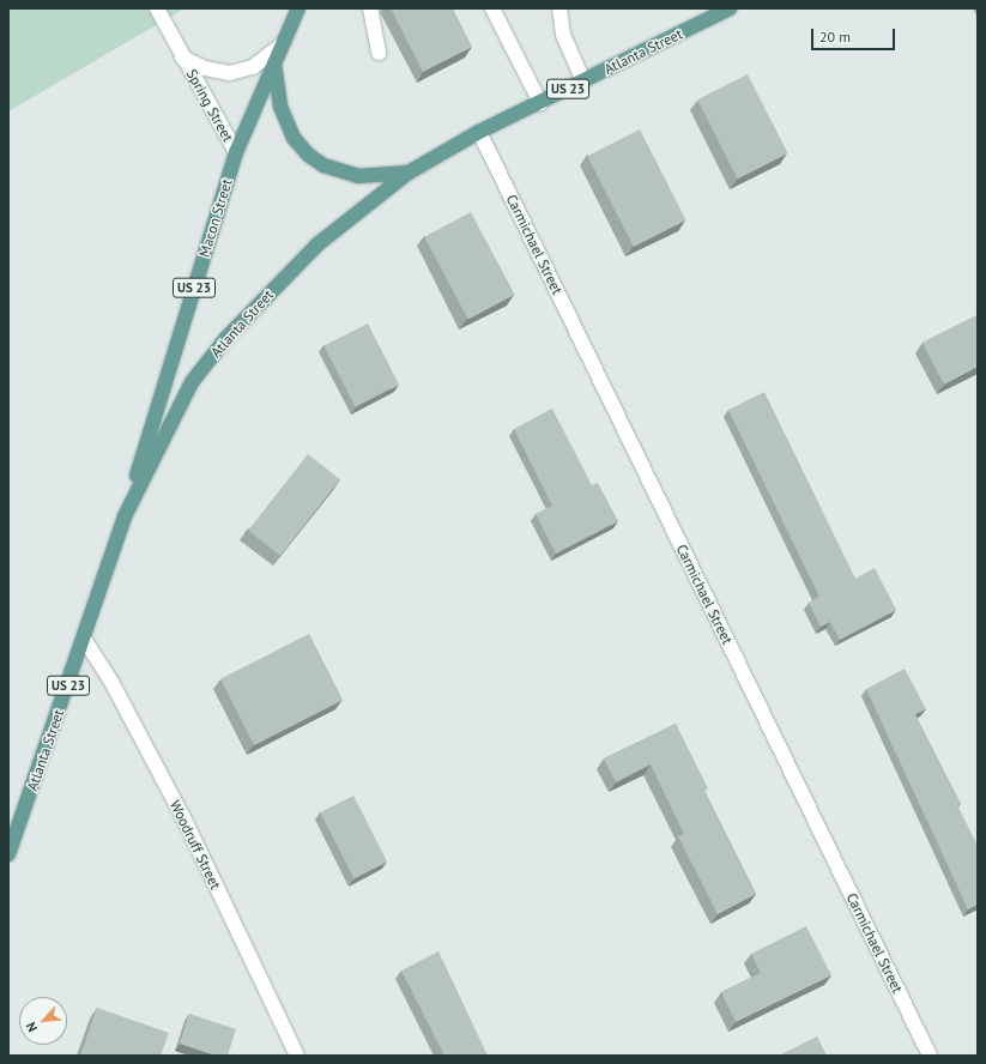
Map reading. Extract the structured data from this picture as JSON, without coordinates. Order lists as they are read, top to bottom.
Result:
{
  "streets": {
    "main road": ["Atlanta Street", "US 23", "Macon Street"],
    "street": ["Spring Street", "Carmichael Street", "Woodruff Street"]
  },
  "crossings": [
    ["Atlanta Street", "Macon Street"],
    ["Atlanta Street", "Carmichael Street"],
    ["Atlanta Street", "Woodruff Street"],
    ["Spring Street", "Macon Street"]
  ],
  "scale_bar": "20 m",
  "north": "bottom left"
}
